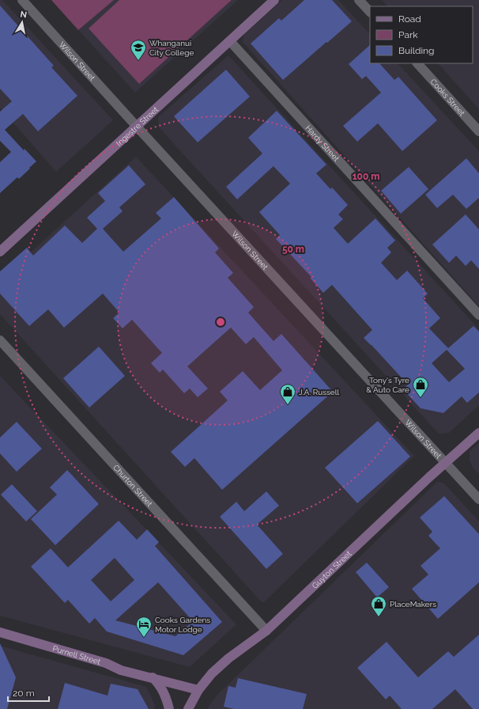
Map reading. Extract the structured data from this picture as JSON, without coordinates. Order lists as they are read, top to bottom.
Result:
{
  "streets": {
    "main road": ["Ingestre Street", "Guyton Street", "Purnell Street"],
    "street": [
      "Wilson Street",
      "Cooks Street",
      "Hardy Street",
      "Churton Street"
    ]
  },
  "crossings": [
    ["Wilson Street", "Ingestre Street"],
    ["Wilson Street", "Guyton Street"],
    ["Ingestre Street", "Hardy Street"],
    ["Churton Street", "Guyton Street"],
    ["Guyton Street", "Purnell Street"]
  ],
  "places": {
    "school or university": ["Whanganui City College"],
    "shop": ["Tony's Tyre & Auto Care", "J.A. Russell", "PlaceMakers"],
    "hotel": ["Cooks Gardens Motor Lodge"]
  },
  "legend": ["Road", "Park", "Building"],
  "scale_bar": "20 m",
  "north": "top",
  "rings": ["100 m", "50 m"]
}
